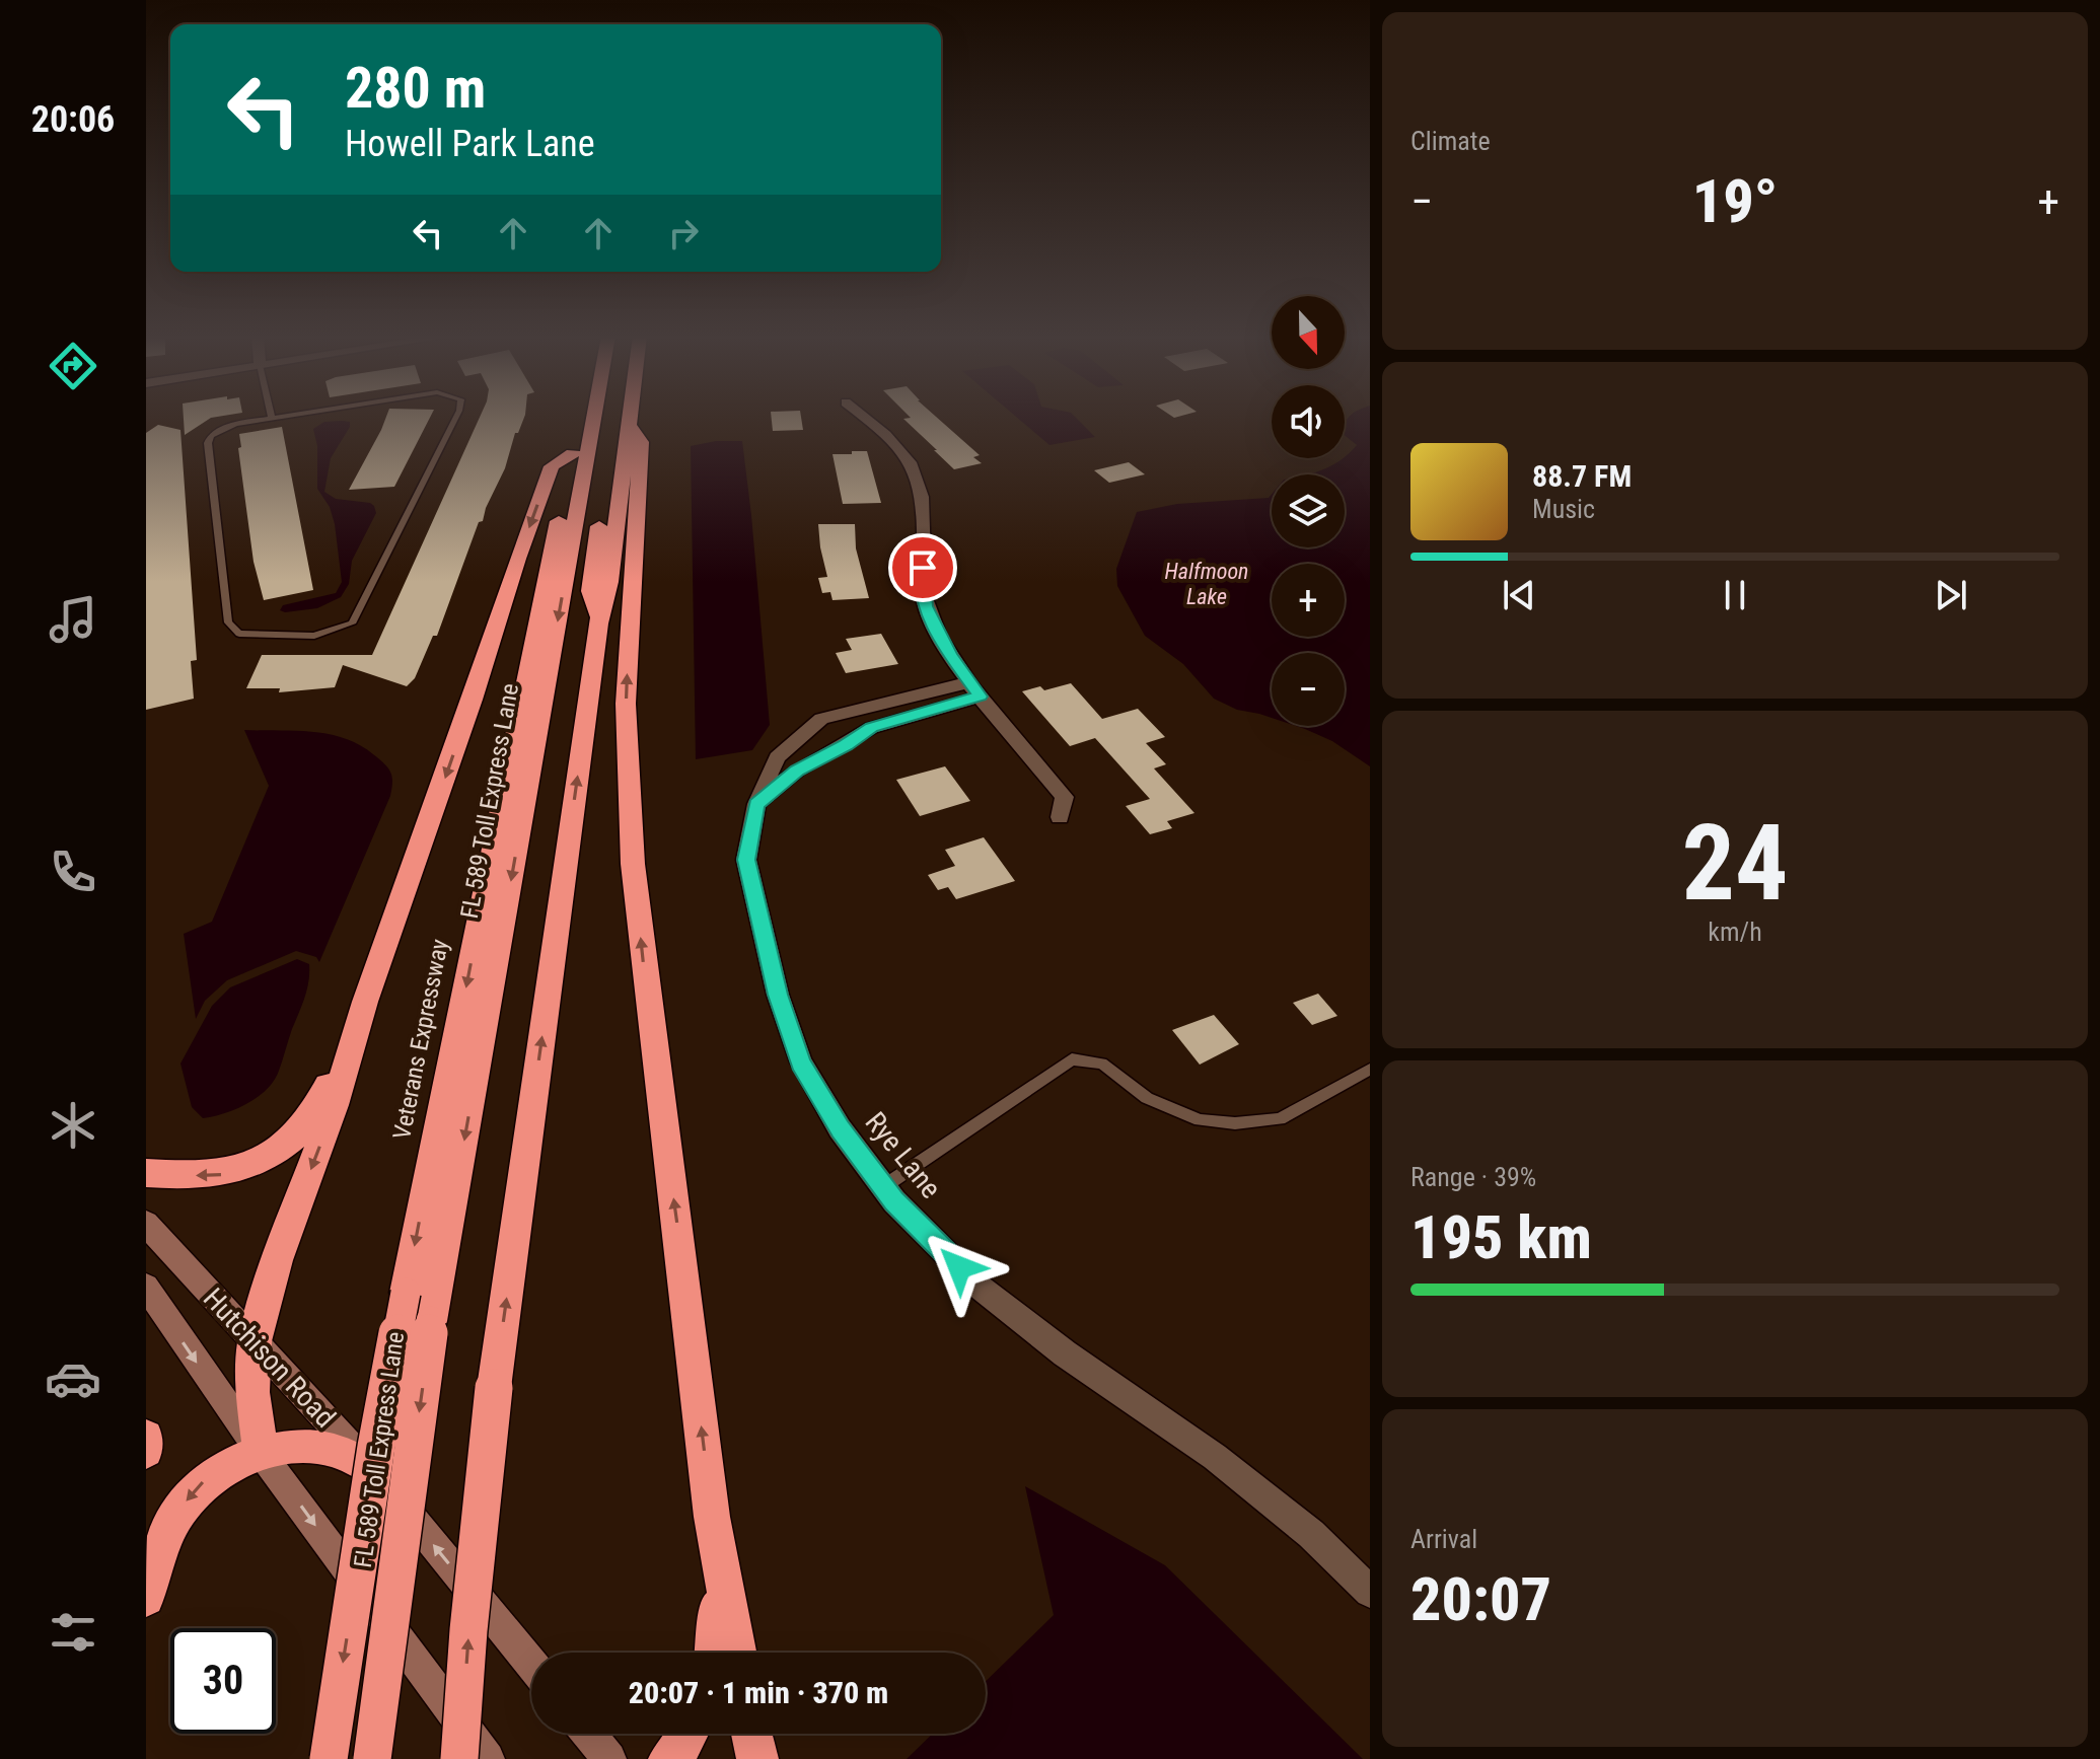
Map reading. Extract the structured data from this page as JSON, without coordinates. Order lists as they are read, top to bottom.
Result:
{
  "streets": {
    "highway": ["FL 589 Toll Express Lane", "Veterans Expressway"],
    "street": ["Rye Lane", "Hutchison Road"]
  },
  "water": ["Halfmoon Lake"],
  "north": "bottom",
  "page": {
    "tabs": "20:06",
    "tile": [
      "Climate",
      ["24", "km/h"],
      ["Range · 39%", "195 km"],
      ["Arrival", "20:07"]
    ],
    "turn": ["280 m", "Howell Park Lane"],
    "heat": ["−", "19°", "+"],
    "map_buttons": ["+", "−"],
    "song": ["88.7 FM", "Music"],
    "limit": "30",
    "trip": "20:07 · 1 min · 370 m"
  }
}
